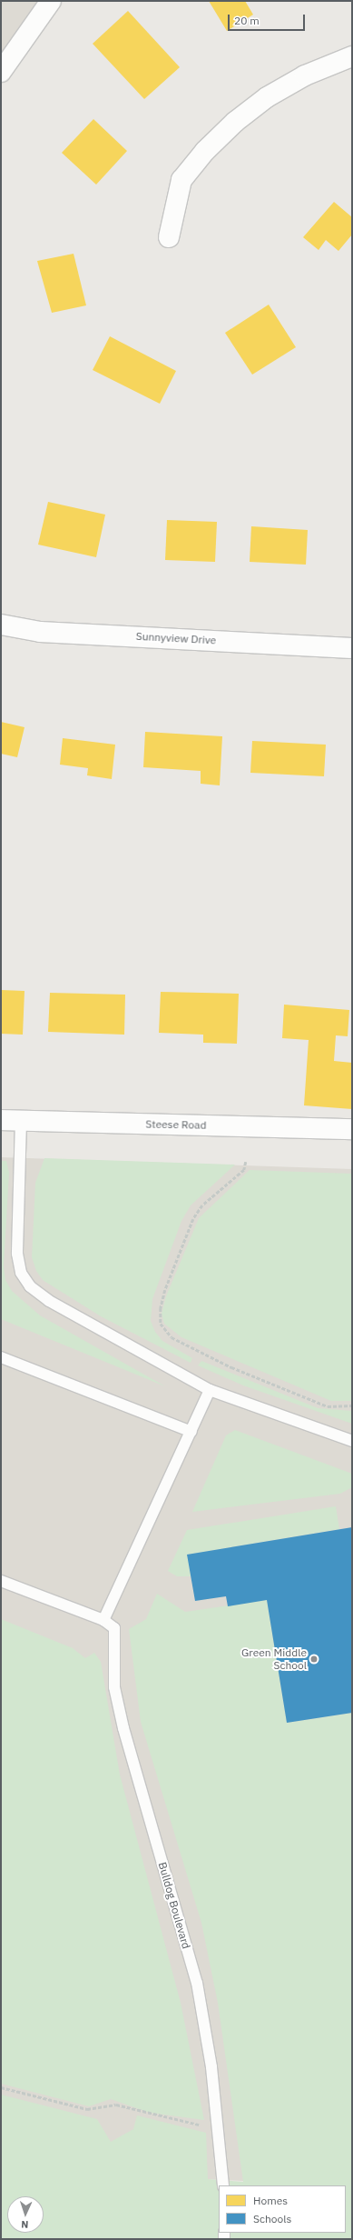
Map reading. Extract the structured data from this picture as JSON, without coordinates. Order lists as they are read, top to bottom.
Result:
{
  "streets": {
    "street": ["Sunnyview Drive", "Steese Road"],
    "lane": ["Bulldog Boulevard"]
  },
  "places": ["Green Middle School"],
  "legend": ["Homes", "Schools"],
  "scale_bar": "20 m",
  "north": "bottom"
}
